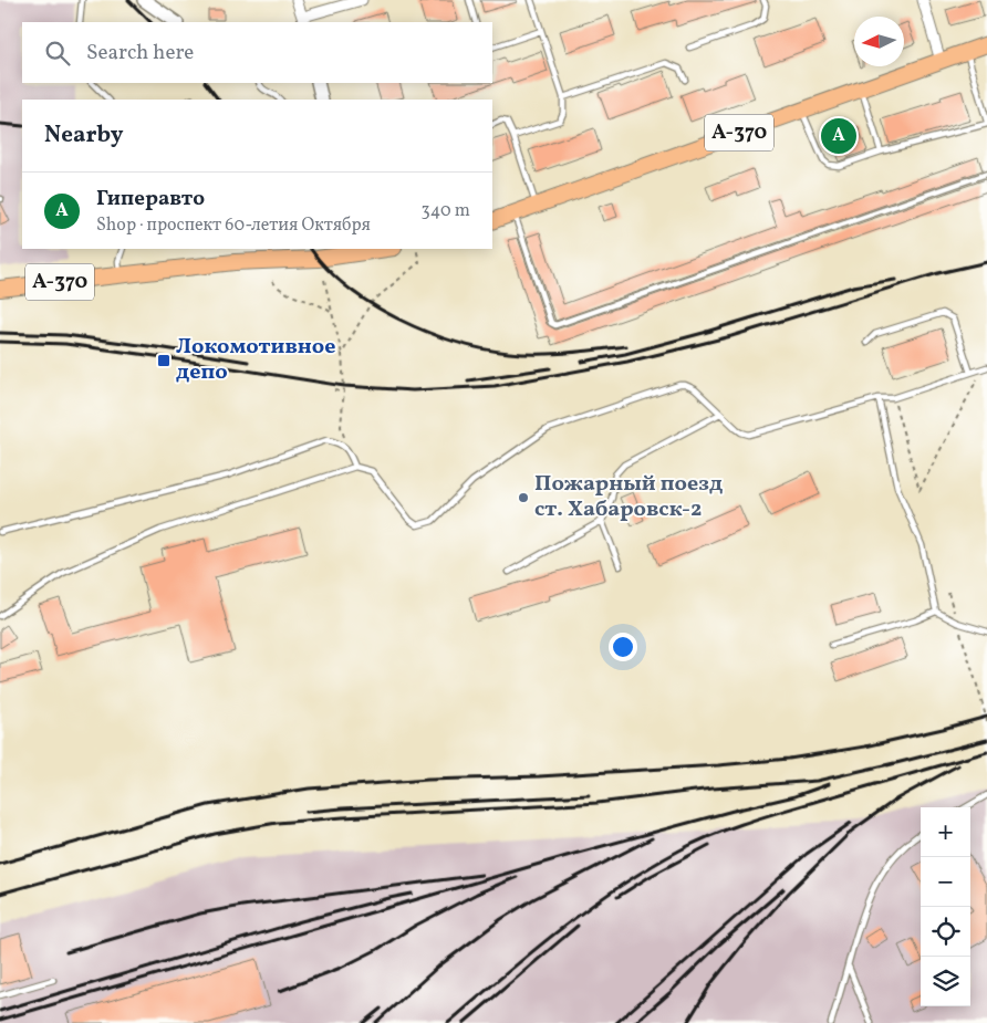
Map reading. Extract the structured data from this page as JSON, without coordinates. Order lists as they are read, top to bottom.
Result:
{
  "streets": {
    "highway": ["А-370"]
  },
  "places": {
    "transit": ["Локомотивное депо"],
    "other": ["Пожарный поезд ст. Хабаровск-2"]
  },
  "north": "left",
  "page": {
    "search": "Search here",
    "heading": "Nearby",
    "pins": "A",
    "list": [
      {
        "mark": "A",
        "name": "Гиперавто",
        "note": "Shop · проспект 60-летия Октября",
        "value": "340 m"
      }
    ],
    "map_buttons": ["+", "−"]
  }
}
